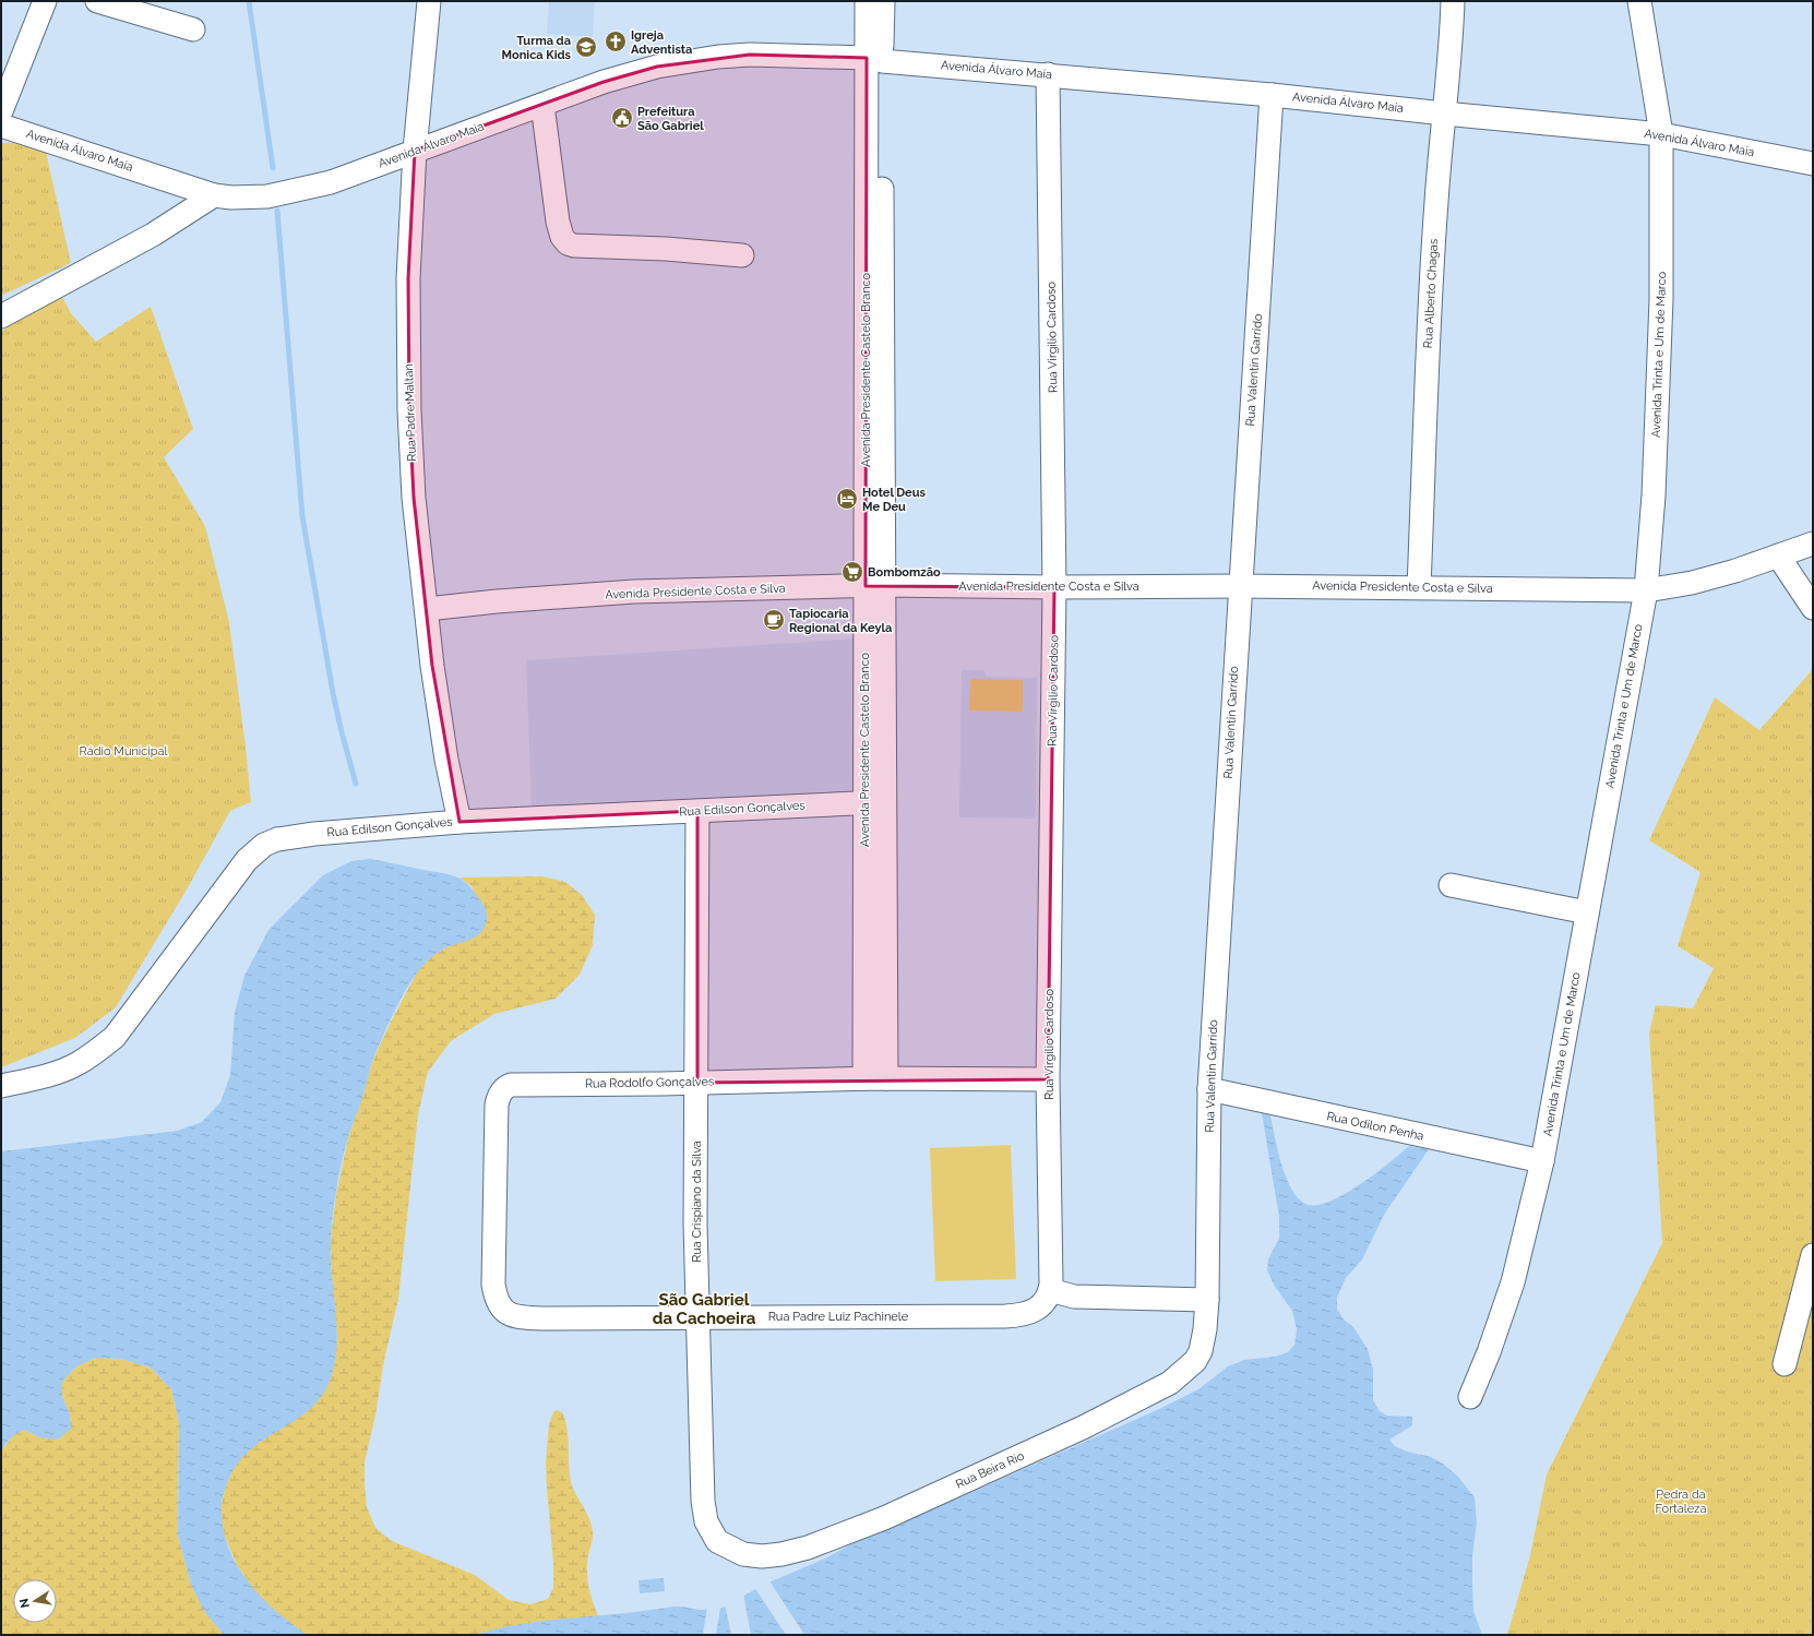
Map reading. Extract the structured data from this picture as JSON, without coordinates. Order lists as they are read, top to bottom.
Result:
{
  "streets": {
    "street": [
      "Avenida Álvaro Maia",
      "Rua Alberto Chagas",
      "Rua Virgilio Cardoso",
      "Avenida Trinta e Um de Marco",
      "Avenida Presidente Castelo Branco",
      "Rua Valentin Garrido",
      "Rua Padre Maltan",
      "Avenida Presidente Costa e Silva",
      "Rua Edilson Gonçalves",
      "Rua Rodolfo Gonçalves",
      "Rua Odilon Penha",
      "Rua Crispiano da Silva",
      "Rua Padre Luiz Pachinele",
      "Rua Beira Rio"
    ]
  },
  "crossings": [
    ["Avenida Álvaro Maia", "Rua Alberto Chagas"],
    ["Avenida Álvaro Maia", "Rua Virgilio Cardoso"],
    ["Avenida Álvaro Maia", "Avenida Trinta e Um de Marco"],
    ["Avenida Álvaro Maia", "Avenida Presidente Castelo Branco"],
    ["Avenida Álvaro Maia", "Rua Valentin Garrido"],
    ["Avenida Álvaro Maia", "Rua Padre Maltan"],
    ["Rua Alberto Chagas", "Avenida Presidente Costa e Silva"],
    ["Rua Virgilio Cardoso", "Avenida Presidente Costa e Silva"],
    ["Rua Virgilio Cardoso", "Rua Rodolfo Gonçalves"],
    ["Rua Virgilio Cardoso", "Rua Padre Luiz Pachinele"],
    ["Avenida Trinta e Um de Marco", "Avenida Presidente Costa e Silva"],
    ["Avenida Trinta e Um de Marco", "Rua Odilon Penha"],
    ["Avenida Presidente Castelo Branco", "Avenida Presidente Costa e Silva"],
    ["Avenida Presidente Castelo Branco", "Rua Edilson Gonçalves"],
    ["Avenida Presidente Castelo Branco", "Rua Rodolfo Gonçalves"],
    ["Rua Valentin Garrido", "Avenida Presidente Costa e Silva"],
    ["Rua Valentin Garrido", "Rua Odilon Penha"],
    ["Rua Valentin Garrido", "Rua Beira Rio"],
    ["Rua Padre Maltan", "Avenida Presidente Costa e Silva"],
    ["Rua Padre Maltan", "Rua Edilson Gonçalves"],
    ["Rua Edilson Gonçalves", "Rua Crispiano da Silva"],
    ["Rua Rodolfo Gonçalves", "Rua Crispiano da Silva"],
    ["Rua Rodolfo Gonçalves", "Rua Padre Luiz Pachinele"],
    ["Rua Crispiano da Silva", "Rua Padre Luiz Pachinele"],
    ["Rua Crispiano da Silva", "Rua Beira Rio"]
  ],
  "districts": ["São Gabriel da Cachoeira"],
  "parks": ["Rádio Municipal", "Pedra da Fortaleza"],
  "places": {
    "church": ["Igreja Adventista"],
    "school or university": ["Turma da Monica Kids"],
    "public building": ["Prefeitura São Gabriel"],
    "hotel": ["Hotel Deus Me Deu"],
    "supermarket": ["Bombomzão"],
    "cafe": ["Tapiocaria Regional da Keyla"]
  },
  "north": "left"
}
